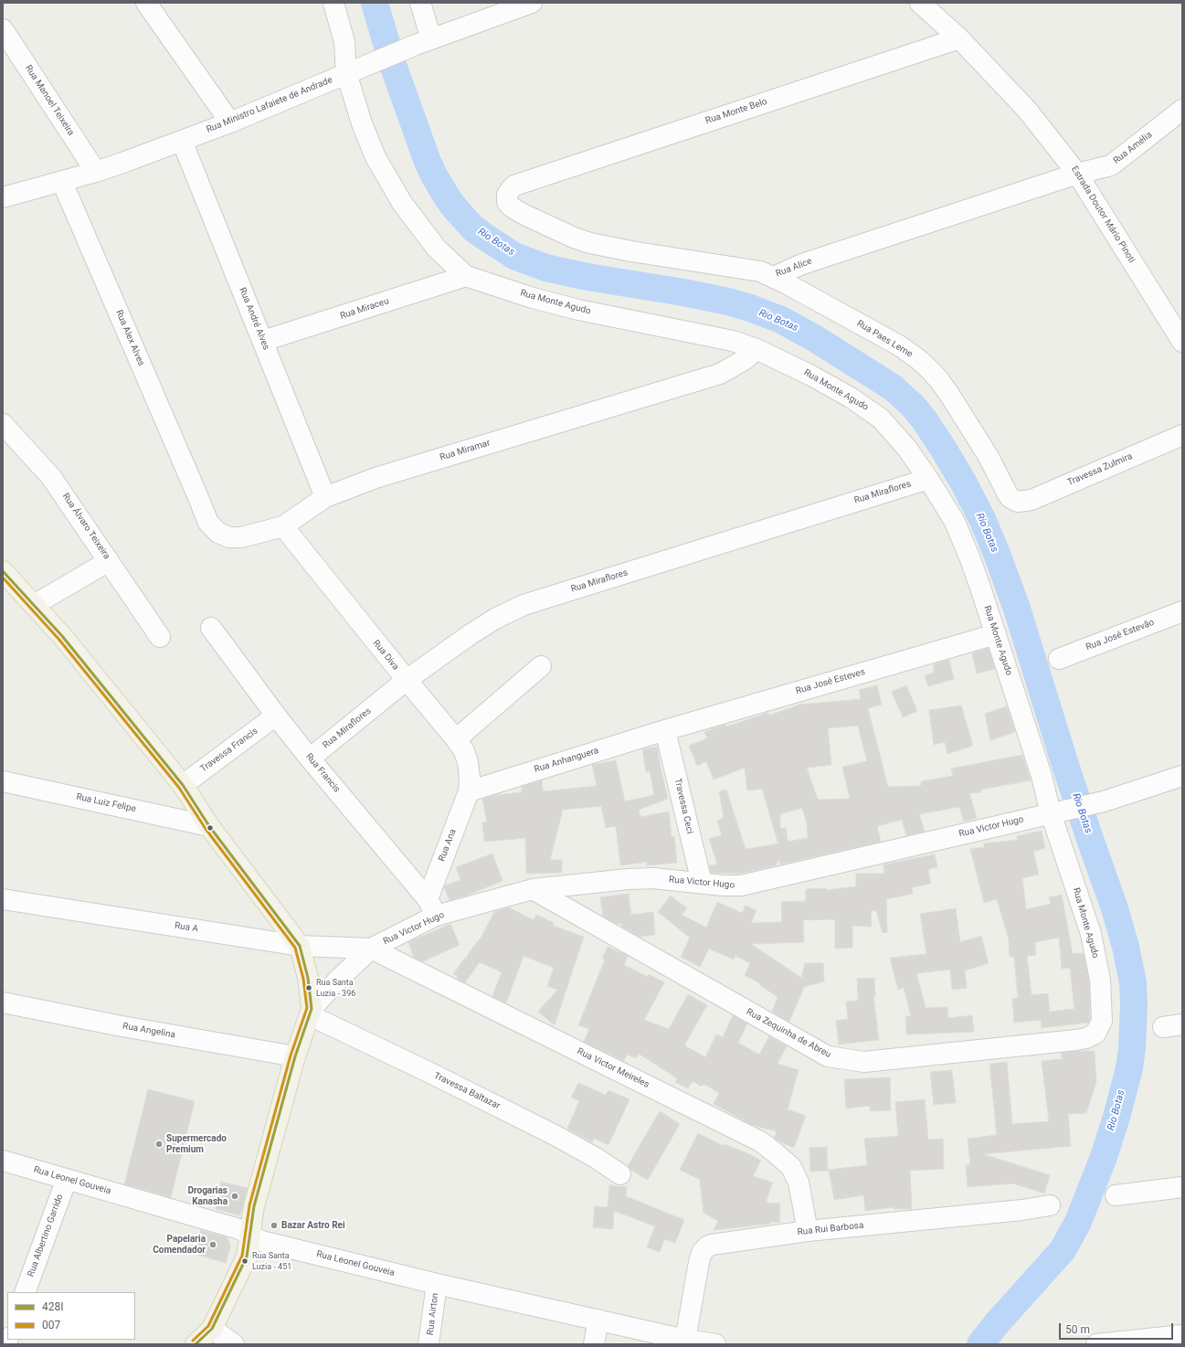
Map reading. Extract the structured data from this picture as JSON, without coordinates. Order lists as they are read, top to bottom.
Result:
{
  "streets": {
    "street": [
      "Rua Manoel Teixeira",
      "Rua Ministro Lafaiete de Andrade",
      "Rua Monte Belo",
      "Rua Amélia",
      "Estrada Doutor Mário Pinoti",
      "Rua Alice",
      "Rua Monte Agudo",
      "Rua Miraceu",
      "Rua André Alves",
      "Rua Alex Alves",
      "Rua Paes Leme",
      "Rua Miramar",
      "Travessa Zulmira",
      "Rua Miraflores",
      "Rua Álvaro Teixeira",
      "Rua José Estevão",
      "Rua Diva",
      "Rua José Esteves",
      "Travessa Francis",
      "Rua Anhanguera",
      "Rua Francis",
      "Rua Luiz Felipe",
      "Travessa Ceci",
      "Rua Victor Hugo",
      "Rua Ana",
      "Rua A",
      "Rua Angelina",
      "Rua Zequinha de Abreu",
      "Rua Victor Meireles",
      "Travessa Baltazar",
      "Rua Leonel Gouveia",
      "Rua Rui Barbosa",
      "Rua Albertino Garrido",
      "Rua Airton"
    ]
  },
  "crossings": [
    ["Rua Manoel Teixeira", "Rua Ministro Lafaiete de Andrade"],
    ["Rua Ministro Lafaiete de Andrade", "Rua Monte Agudo"],
    ["Rua Ministro Lafaiete de Andrade", "Rua André Alves"],
    ["Rua Ministro Lafaiete de Andrade", "Rua Alex Alves"],
    ["Rua Monte Belo", "Estrada Doutor Mário Pinoti"],
    ["Rua Monte Belo", "Rua Alice"],
    ["Rua Amélia", "Estrada Doutor Mário Pinoti"],
    ["Rua Amélia", "Rua Alice"],
    ["Estrada Doutor Mário Pinoti", "Rua Alice"],
    ["Rua Alice", "Rua Paes Leme"],
    ["Rua Monte Agudo", "Rua Miraceu"],
    ["Rua Monte Agudo", "Rua Miramar"],
    ["Rua Monte Agudo", "Rua Miraflores"],
    ["Rua Monte Agudo", "Rua José Esteves"],
    ["Rua Monte Agudo", "Rua Victor Hugo"],
    ["Rua Monte Agudo", "Rua Zequinha de Abreu"],
    ["Rua Miraceu", "Rua André Alves"],
    ["Rua André Alves", "Rua Miramar"],
    ["Rua Alex Alves", "Rua Miramar"],
    ["Rua Paes Leme", "Travessa Zulmira"],
    ["Rua Miramar", "Rua Diva"],
    ["Rua Miraflores", "Rua Diva"],
    ["Rua Miraflores", "Rua Francis"],
    ["Rua Diva", "Rua Anhanguera"],
    ["Rua Diva", "Rua Ana"],
    ["Rua José Esteves", "Rua Anhanguera"],
    ["Rua José Esteves", "Travessa Ceci"],
    ["Travessa Francis", "Rua Francis"],
    ["Rua Anhanguera", "Travessa Ceci"],
    ["Rua Anhanguera", "Rua Ana"],
    ["Rua Francis", "Rua Victor Hugo"],
    ["Rua Francis", "Rua Ana"],
    ["Travessa Ceci", "Rua Victor Hugo"],
    ["Rua Victor Hugo", "Rua Ana"],
    ["Rua Victor Hugo", "Rua A"],
    ["Rua Victor Hugo", "Rua Zequinha de Abreu"],
    ["Rua Victor Hugo", "Rua Victor Meireles"],
    ["Rua Victor Hugo", "Travessa Baltazar"],
    ["Rua A", "Rua Victor Meireles"],
    ["Rua Victor Meireles", "Rua Rui Barbosa"],
    ["Rua Leonel Gouveia", "Rua Rui Barbosa"],
    ["Rua Leonel Gouveia", "Rua Albertino Garrido"],
    ["Rua Leonel Gouveia", "Rua Airton"]
  ],
  "water": ["Rio Botas"],
  "places": [
    "Rua Santa Luzia - 396",
    "Supermercado Premium",
    "Drogarias Kanasha",
    "Bazar Astro Rei",
    "Papelaria Comendador",
    "Rua Santa Luzia - 451"
  ],
  "lines": ["transit line 428I", "transit line 007"],
  "legend": ["428I", "007"],
  "scale_bar": "50 m"
}
